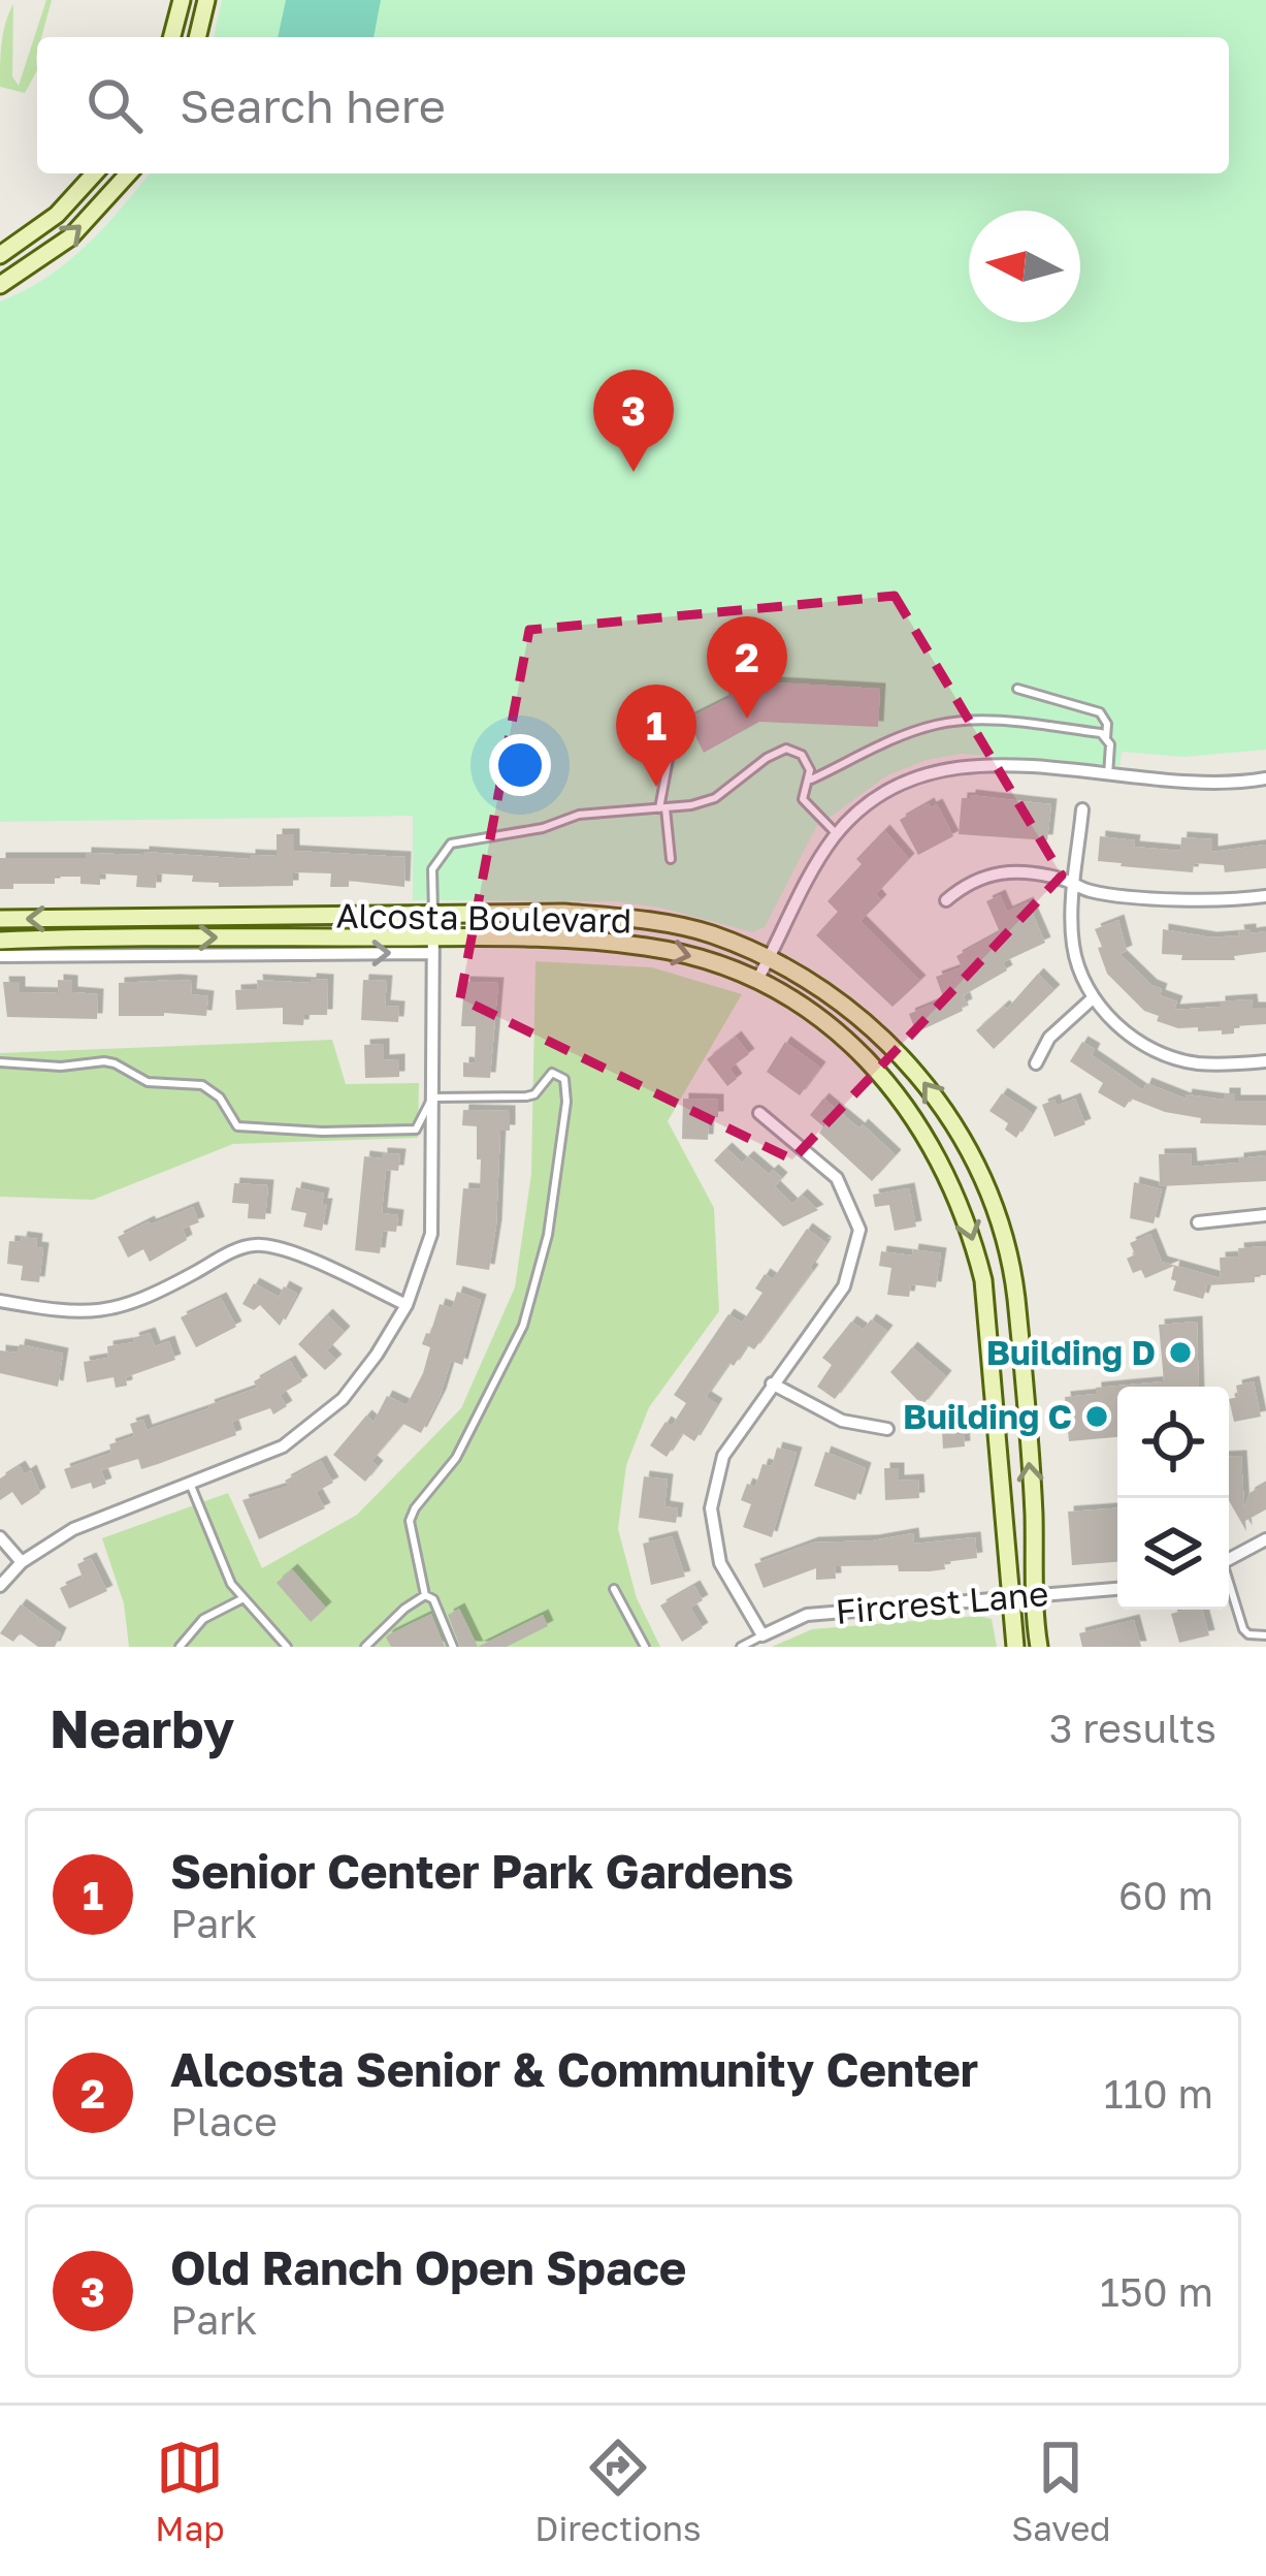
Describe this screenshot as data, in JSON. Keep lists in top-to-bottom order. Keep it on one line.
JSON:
{"streets":{"main road":["Alcosta Boulevard"],"street":["Fircrest Lane"]},"crossings":[["Alcosta Boulevard","Fircrest Lane"]],"places":["Building D","Building C"],"north":"left","page":{"search":"Search here","pins":["3","2","1"],"heading":["Nearby","3 results"],"list":[{"mark":"1","name":"Senior Center Park Gardens","note":"Park","value":"60 m"},{"mark":"2","name":"Alcosta Senior & Community Center","note":"Place","value":"110 m"},{"mark":"3","name":"Old Ranch Open Space","note":"Park","value":"150 m"}],"nav":["Map","Directions","Saved"]}}
